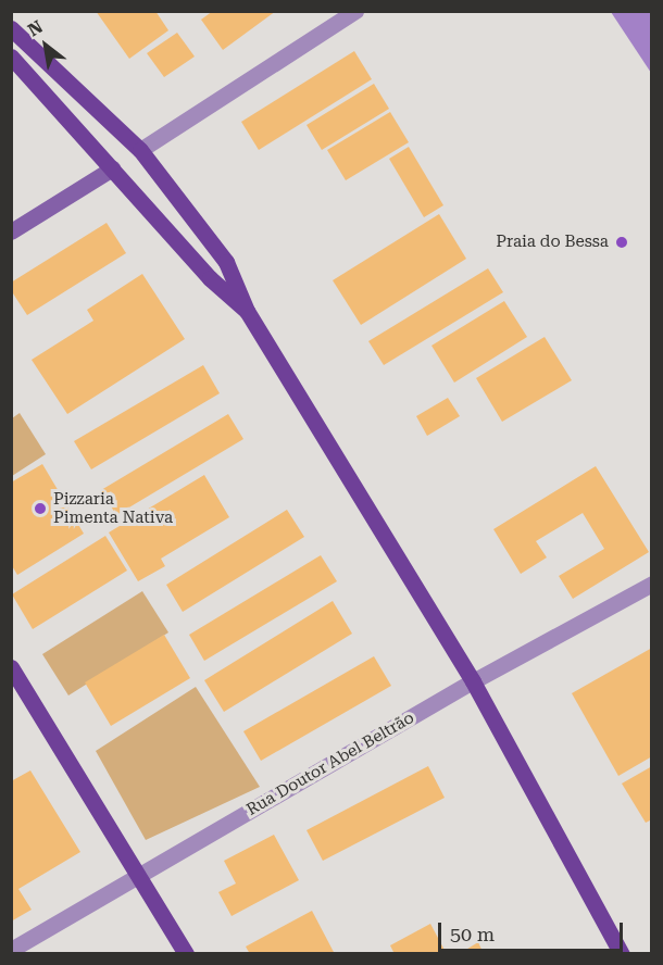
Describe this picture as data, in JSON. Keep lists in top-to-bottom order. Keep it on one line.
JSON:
{"streets":{"street":["Rua Doutor Abel Beltrão"]},"places":["Praia do Bessa","Pizzaria Pimenta Nativa"],"scale_bar":"50 m","north":"top left"}
